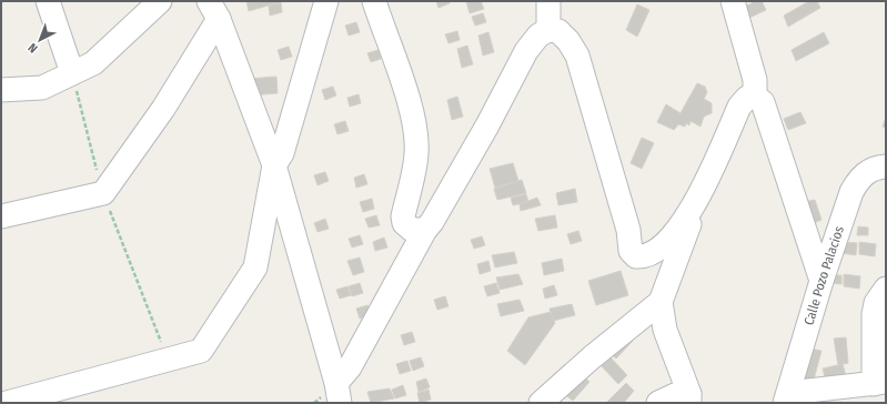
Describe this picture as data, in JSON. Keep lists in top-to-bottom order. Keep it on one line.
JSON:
{"streets":{"street":["Calle Pozo Palacios"]},"north":"bottom left"}
